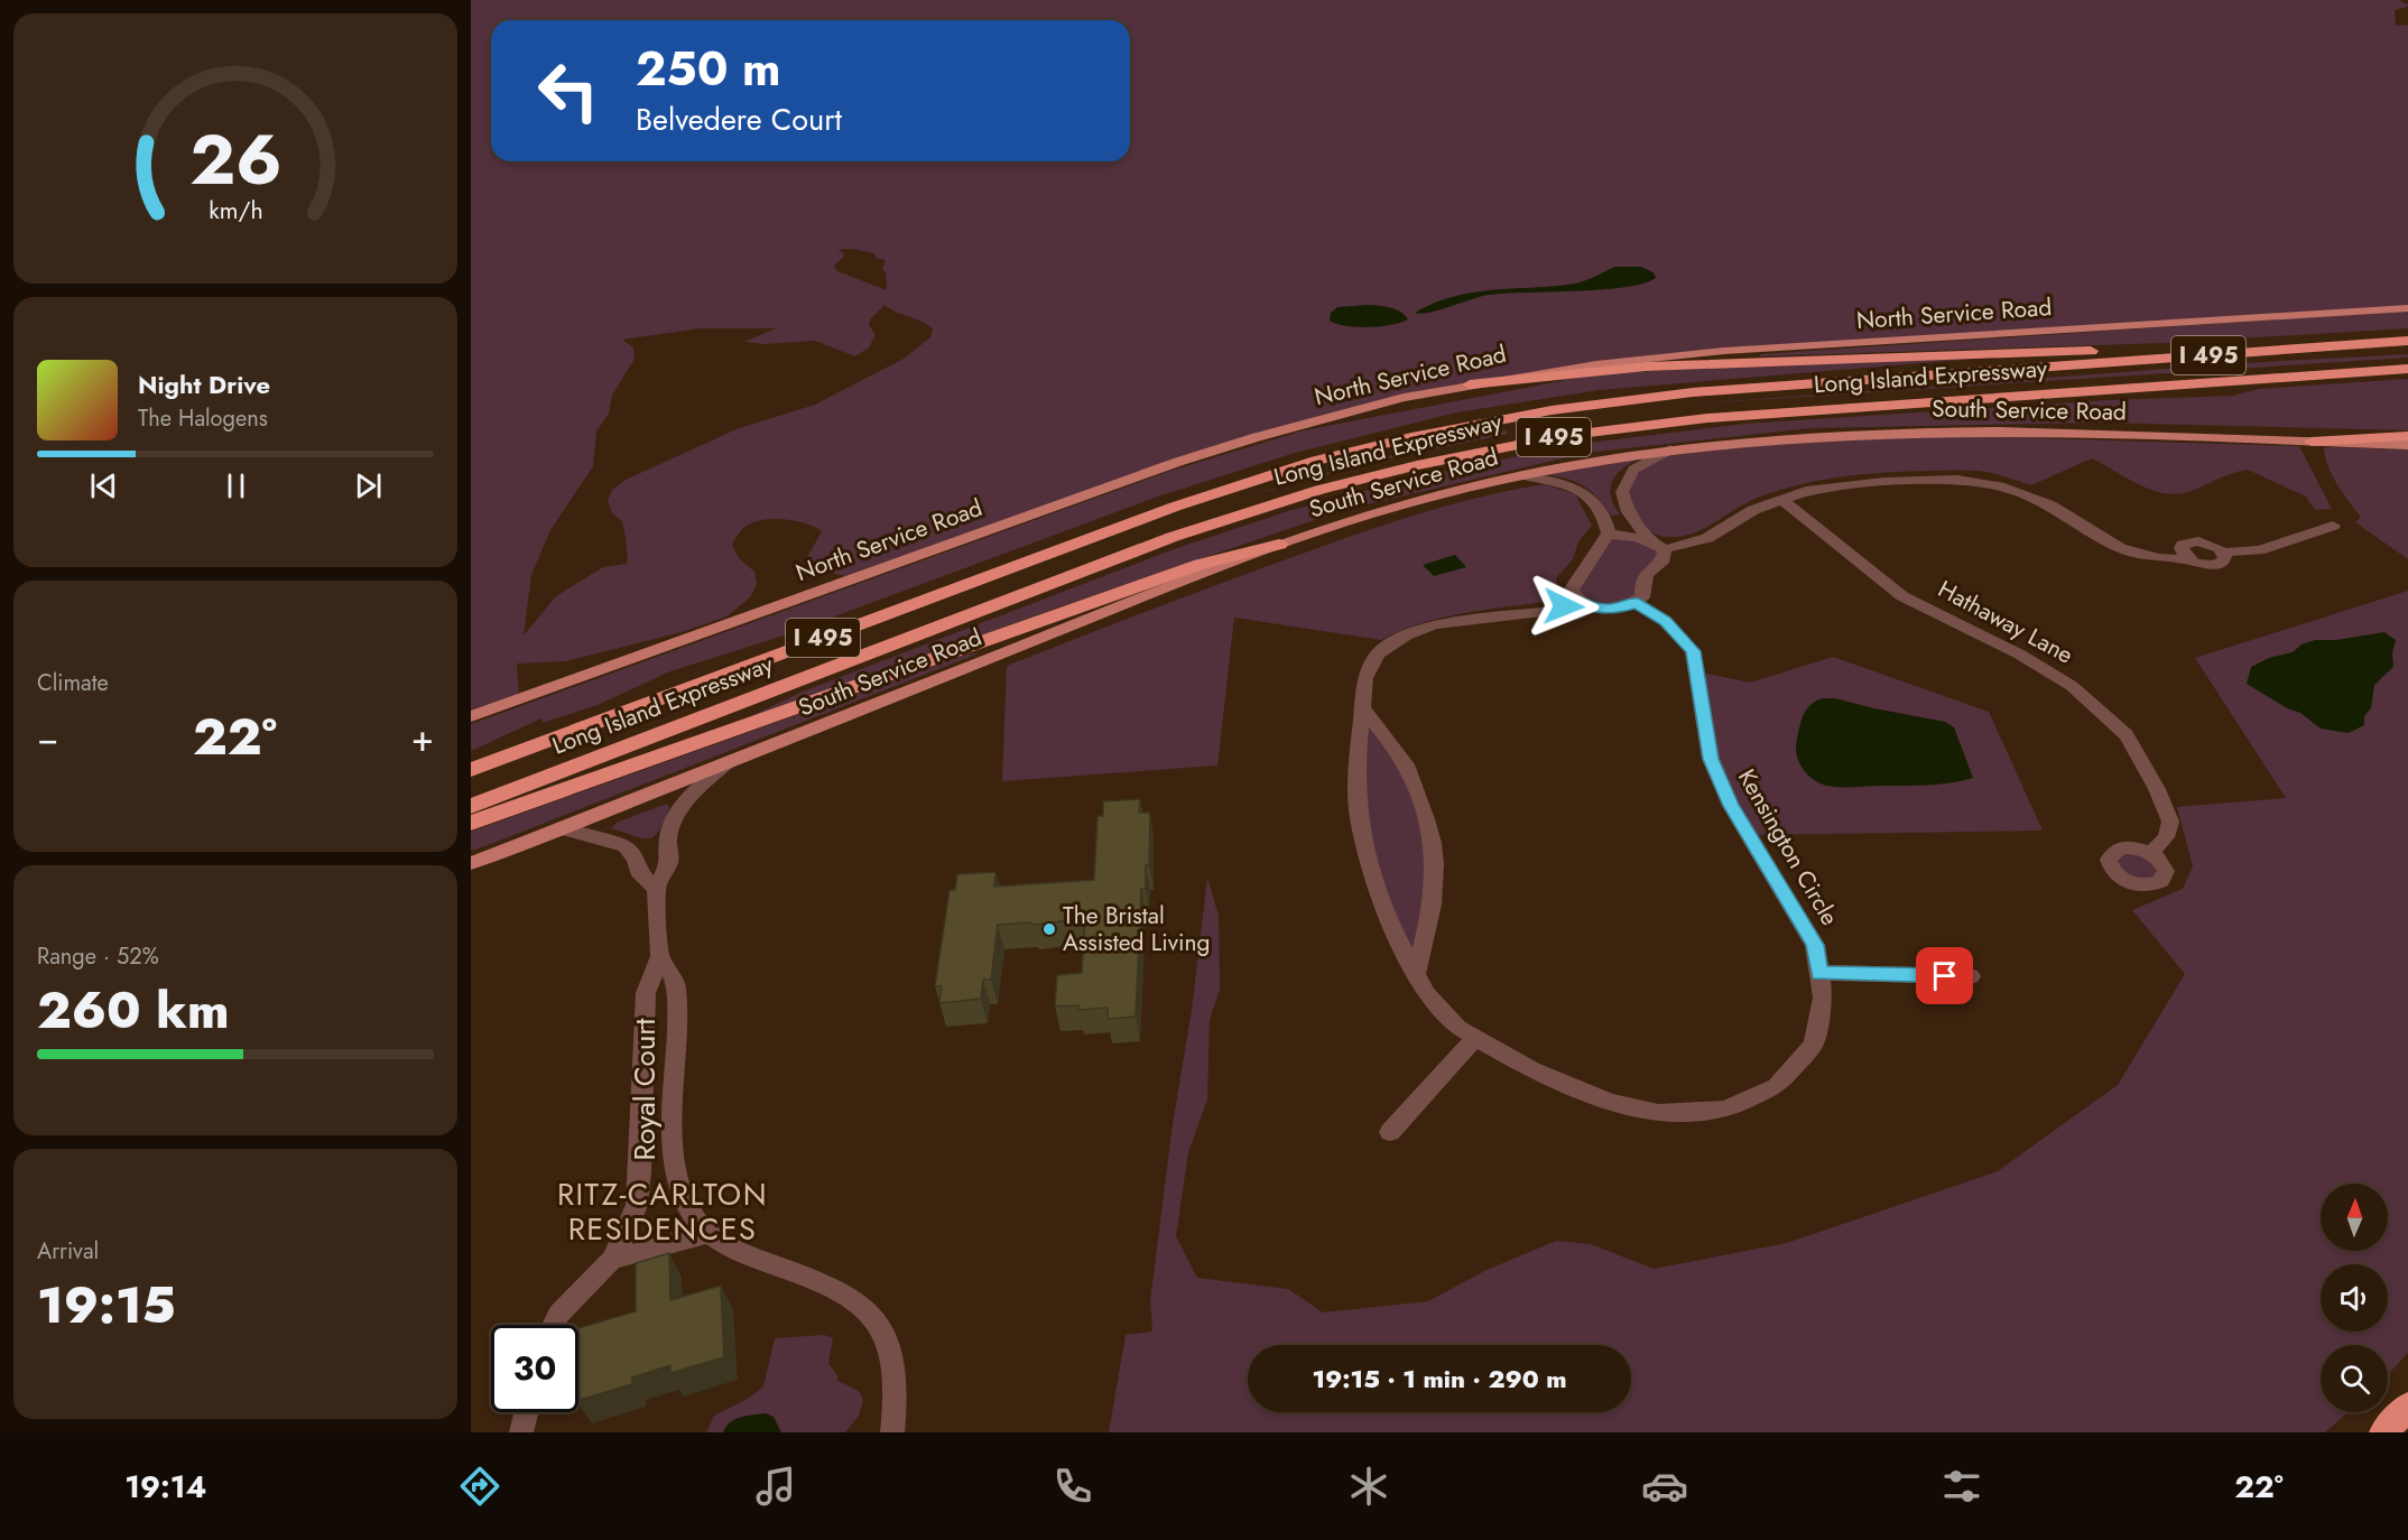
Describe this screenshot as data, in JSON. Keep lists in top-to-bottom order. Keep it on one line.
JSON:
{"streets":{"highway":["I 495","Long Island Expressway"],"main road":["North Service Road","South Service Road"],"street":["Hathaway Lane","Kensington Circle","Royal Court"]},"districts":["RITZ-CARLTON RESIDENCES"],"places":["The Bristal Assisted Living"],"north":"top","page":{"turn":["250 m","Belvedere Court"],"song":["Night Drive","The Halogens"],"tile":["Climate",["Range · 52%","260 km"],["Arrival","19:15"]],"heat":["−","22°","+"],"limit":"30","trip":"19:15 · 1 min · 290 m","tabs":["19:14","22°"],"gauge":["26","km/h"]}}
